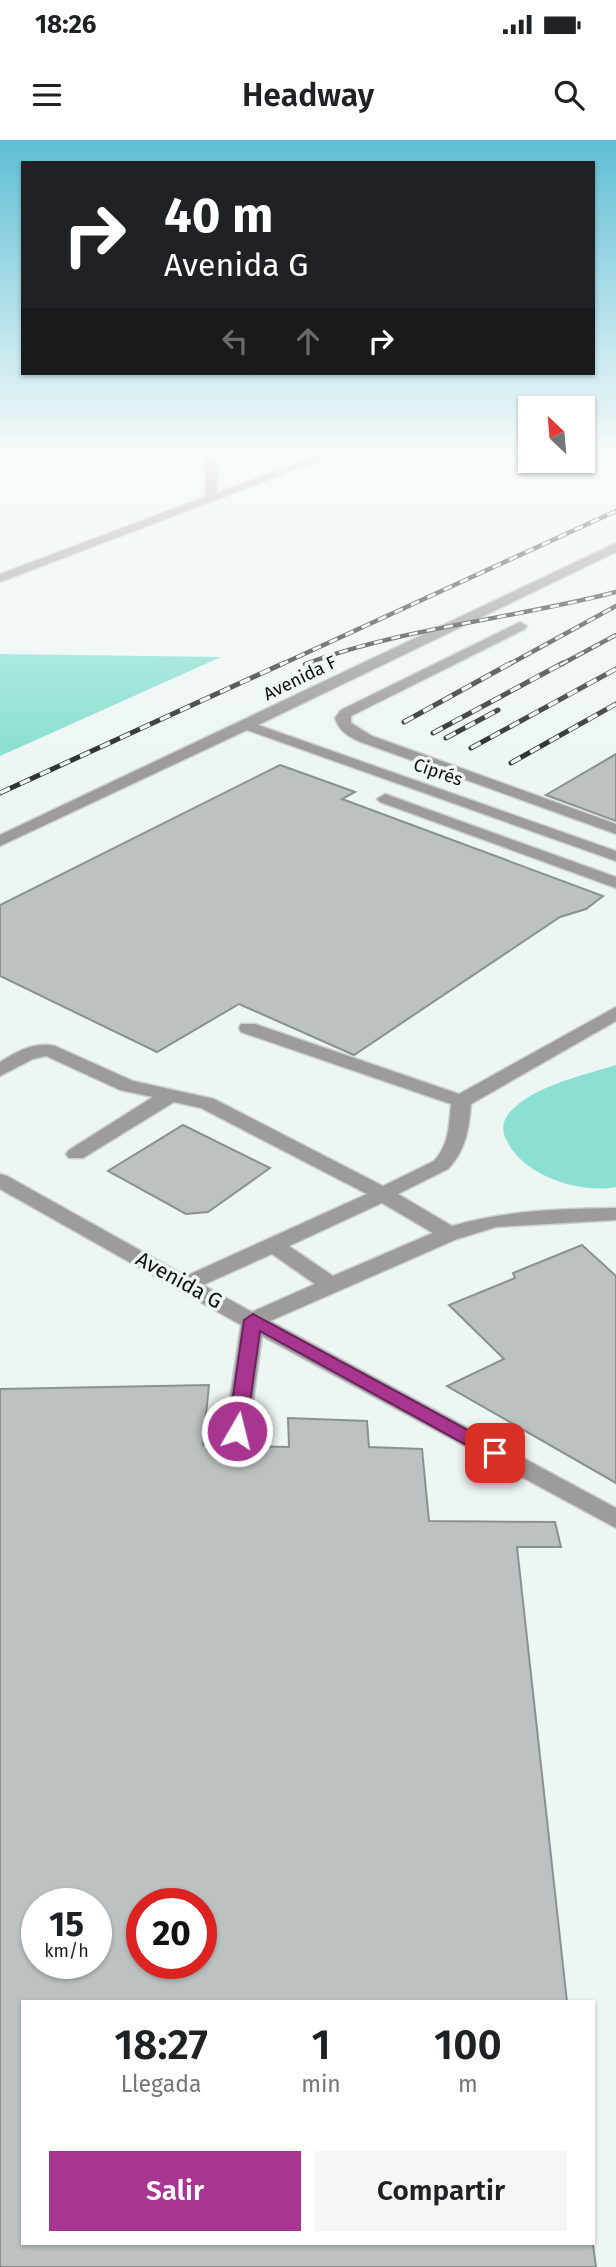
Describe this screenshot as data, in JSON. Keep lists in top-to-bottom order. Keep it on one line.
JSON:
{"streets":{"street":["Avenida F","Ciprés","Avenida G"]},"crossings":[["Avenida F","Ciprés"]],"north":"top left","page":{"status":"18:26","header":"Headway","turn":["40 m","Avenida G"],"speed":"15 km/h","limit":"20","eta":["18:27","Llegada","1","min","100","m"],"buttons":["Salir","Compartir"]}}
